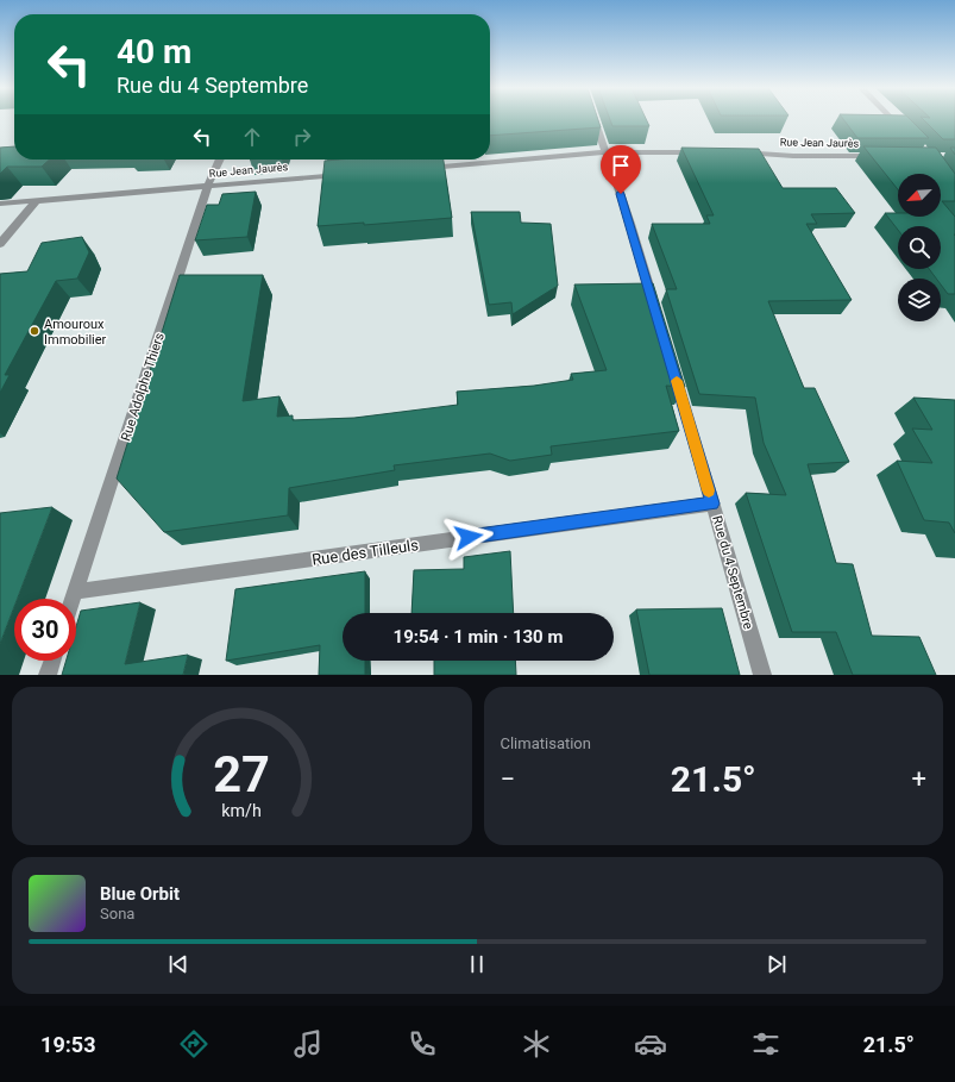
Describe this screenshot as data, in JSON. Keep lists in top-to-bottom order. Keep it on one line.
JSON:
{"streets":{"street":["Rue Jean Jaurès","Rue Adolphe Thiers","Rue des Tilleuls","Rue du 4 Septembre"]},"crossings":[["Rue Jean Jaurès","Rue Adolphe Thiers"],["Rue Adolphe Thiers","Rue des Tilleuls"],["Rue des Tilleuls","Rue du 4 Septembre"]],"places":["Amouroux Immobilier"],"north":"bottom left","page":{"turn":["40 m","Rue du 4 Septembre"],"limit":"30","trip":"19:54 · 1 min · 130 m","tile":"Climatisation","heat":["−","21.5°","+"],"song":["Blue Orbit","Sona"],"tabs":["19:53","21.5°"],"gauge":["27","km/h"]}}
